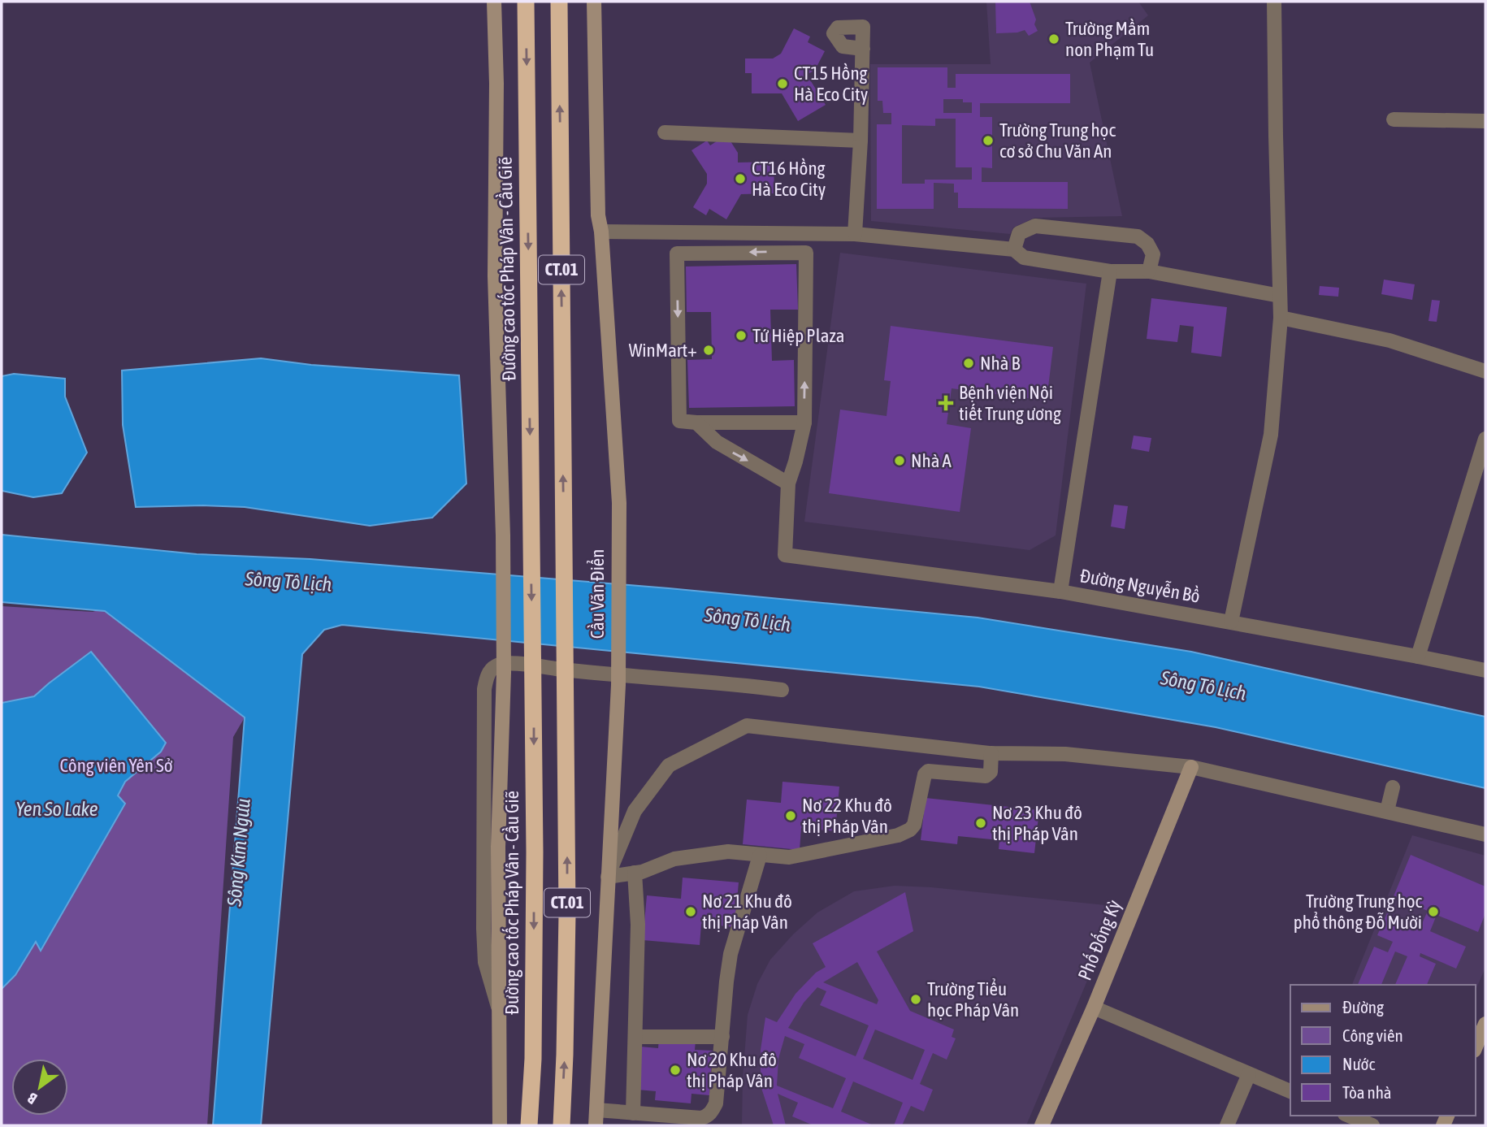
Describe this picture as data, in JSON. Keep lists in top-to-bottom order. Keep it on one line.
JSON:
{"streets":{"highway":["Đường cao tốc Pháp Vân - Cầu Giẽ","CT.01","Cầu Văn Điển"],"street":["Đường Nguyễn Bồ","Phố Đống Kỳ"]},"one_way":["Đường cao tốc Pháp Vân - Cầu Giẽ","Cầu Văn Điển"],"water":["Sông Tô Lịch","Yen So Lake","Sông Kim Ngưu"],"parks":["Công viên Yên Sở"],"places":{"other":["Trường Mầm non Phạm Tu","CT15 Hồng Hà Eco City","Trường Trung học cơ sở Chu Văn An","CT16 Hồng Hà Eco City","Tứ Hiệp Plaza","WinMart+","Nhà B","Nhà A","Nơ 22 Khu đô thị Pháp Vân","Nơ 23 Khu đô thị Pháp Vân","Nơ 21 Khu đô thị Pháp Vân","Trường Trung học phổ thông Đỗ Mười","Trường Tiểu học Pháp Vân","Nơ 20 Khu đô thị Pháp Vân"],"health":["Bệnh viện Nội tiết Trung ương"]},"legend":["Đường","Công viên","Nước","Tòa nhà"],"north":"bottom left"}
